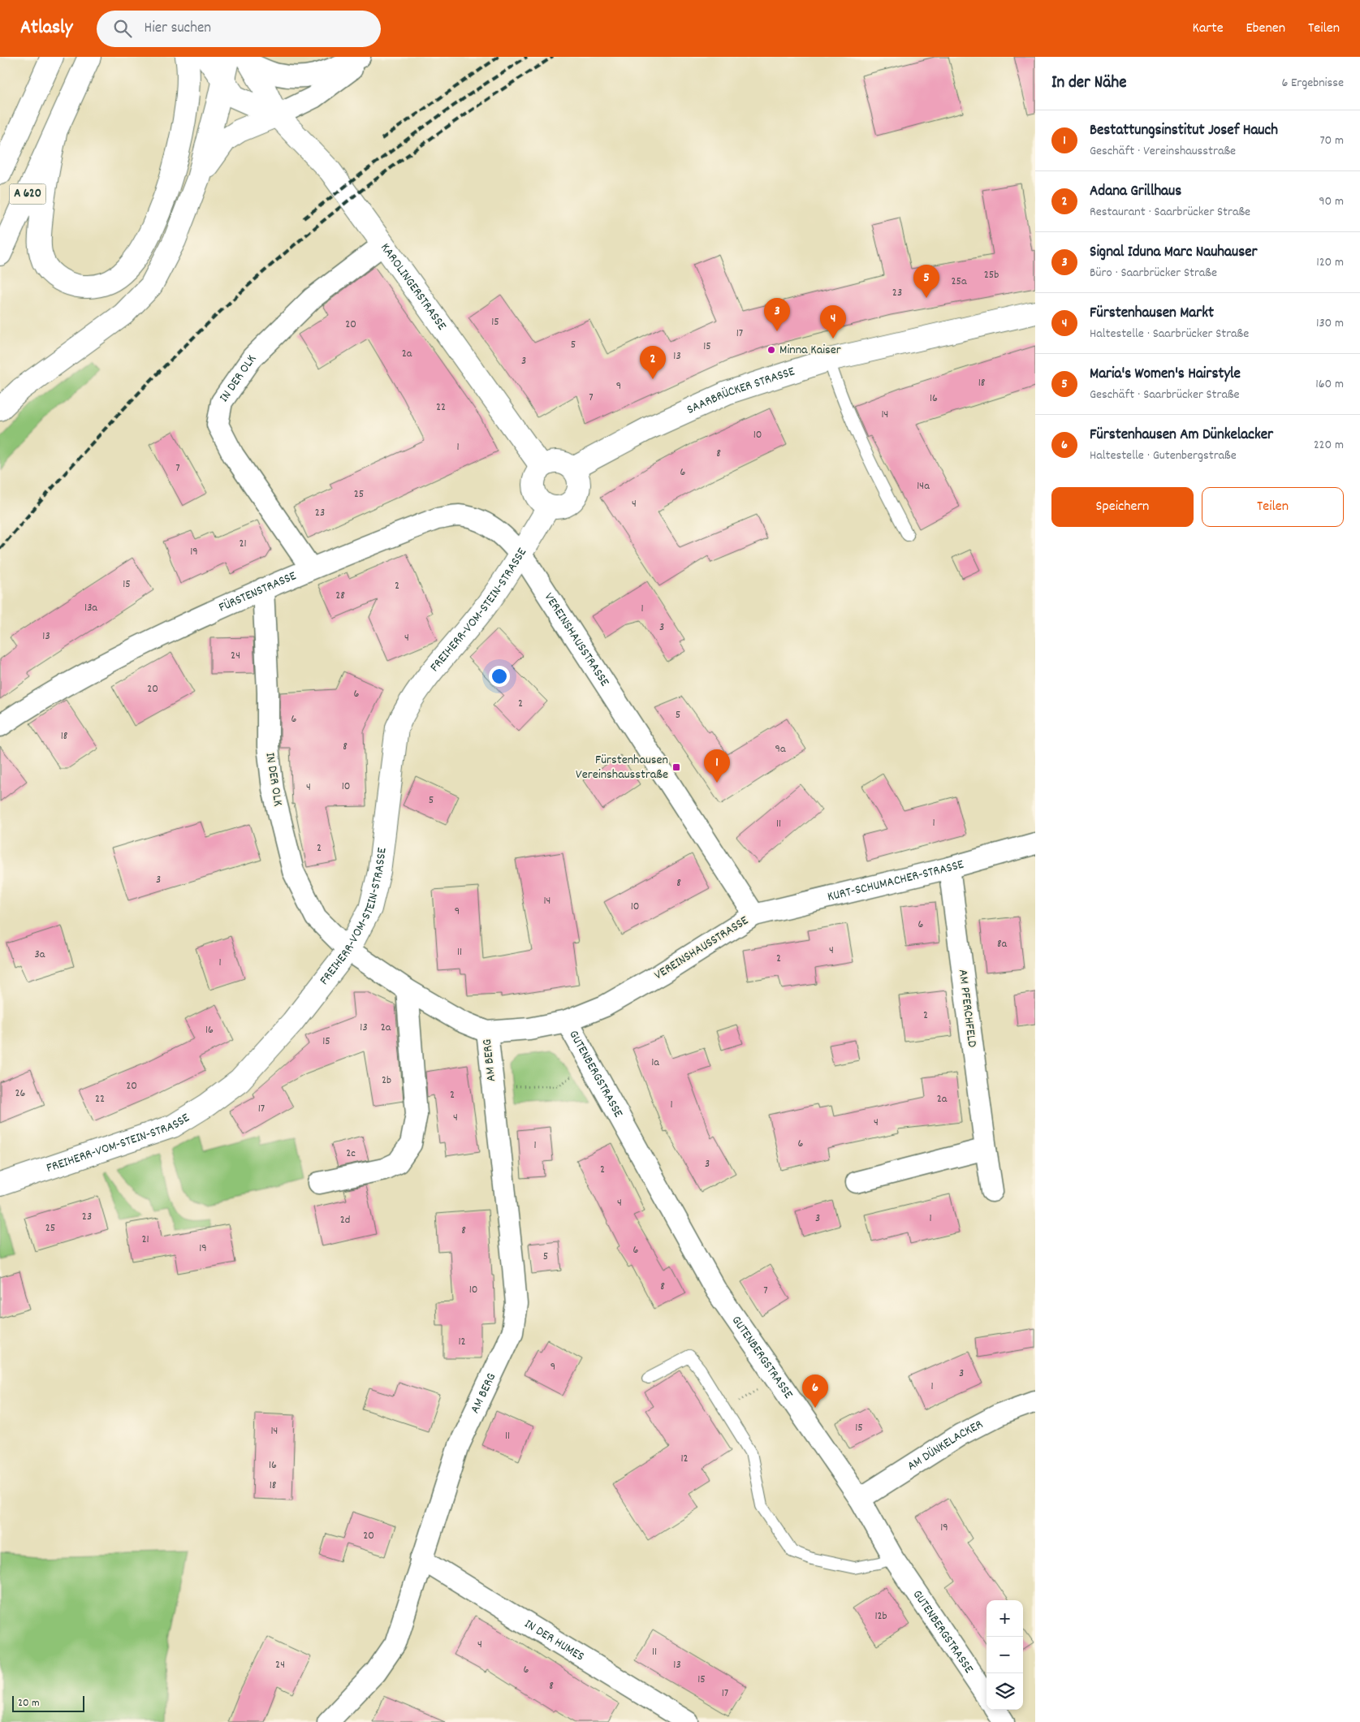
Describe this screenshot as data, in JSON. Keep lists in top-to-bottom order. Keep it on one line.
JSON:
{"streets":{"main road":["A 620","KAROLINGERSTRASSE","SAARBRÜCKER STRASSE","FREIHERR-VOM-STEIN-STRASSE"],"street":["IN DER OLK","FÜRSTENSTRASSE","VEREINSHAUSSTRASSE","KURT-SCHUMACHER-STRASSE","AM PFERCHFELD","AM BERG","GUTENBERGSTRASSE","AM DÜNKELACKER","IN DER HUMES"]},"crossings":[["KAROLINGERSTRASSE","IN DER OLK"],["KAROLINGERSTRASSE","SAARBRÜCKER STRASSE"],["KAROLINGERSTRASSE","FREIHERR-VOM-STEIN-STRASSE"],["IN DER OLK","FÜRSTENSTRASSE"],["IN DER OLK","FREIHERR-VOM-STEIN-STRASSE"],["IN DER OLK","VEREINSHAUSSTRASSE"],["SAARBRÜCKER STRASSE","FREIHERR-VOM-STEIN-STRASSE"],["FÜRSTENSTRASSE","FREIHERR-VOM-STEIN-STRASSE"],["FÜRSTENSTRASSE","VEREINSHAUSSTRASSE"],["FREIHERR-VOM-STEIN-STRASSE","VEREINSHAUSSTRASSE"],["VEREINSHAUSSTRASSE","KURT-SCHUMACHER-STRASSE"],["VEREINSHAUSSTRASSE","AM BERG"],["VEREINSHAUSSTRASSE","GUTENBERGSTRASSE"],["KURT-SCHUMACHER-STRASSE","AM PFERCHFELD"],["AM BERG","IN DER HUMES"],["GUTENBERGSTRASSE","AM DÜNKELACKER"]],"places":{"other":["Minna Kaiser"],"transit":["Fürstenhausen Vereinshausstraße"]},"house_numbers":["25b","25a","23","15","20","17","5","15","2a","13","3","18","9","7","16","22","14","10","1","8","7","6","14a","25","4","23","21","19","15","2","28","13a","1","3","13","4","24","20","6","2","5","6","18","8","9a","10","4","5","1","11","2","3","8","14","10","9","6","8a","4","11","3a","2","1","2","13","2a","16","15","1a","2b","20","26","2","22","2a","1","17","4","4","6","1","2c","3","2","4","23","3","1","2d","25","8","21","19","6","5","8","10","7","12","9","3","1","15","14","11","12","16","18","19","20","12b","4","11","24","13","6","15","8","17"],"scale_bar":"20 m","page":{"header":"Atlasly","search":"Hier suchen","nav":["Karte","Ebenen","Teilen"],"heading":["In der Nähe","6 Ergebnisse"],"list":[{"mark":"1","name":"Bestattungsinstitut Josef Hauch","note":"Geschäft · Vereinshausstraße","value":"70 m"},{"mark":"2","name":"Adana Grillhaus","note":"Restaurant · Saarbrücker Straße","value":"90 m"},{"mark":"3","name":"Signal Iduna Marc Nauhauser","note":"Büro · Saarbrücker Straße","value":"120 m"},{"mark":"4","name":"Fürstenhausen Markt","note":"Haltestelle · Saarbrücker Straße","value":"130 m"},{"mark":"5","name":"Maria's Women's Hairstyle","note":"Geschäft · Saarbrücker Straße","value":"160 m"},{"mark":"6","name":"Fürstenhausen Am Dünkelacker","note":"Haltestelle · Gutenbergstraße","value":"220 m"}],"pins":["5","3","4","2","1","6"],"buttons":["Speichern","Teilen"],"map_buttons":["+","−"],"scale":"20 m"}}
